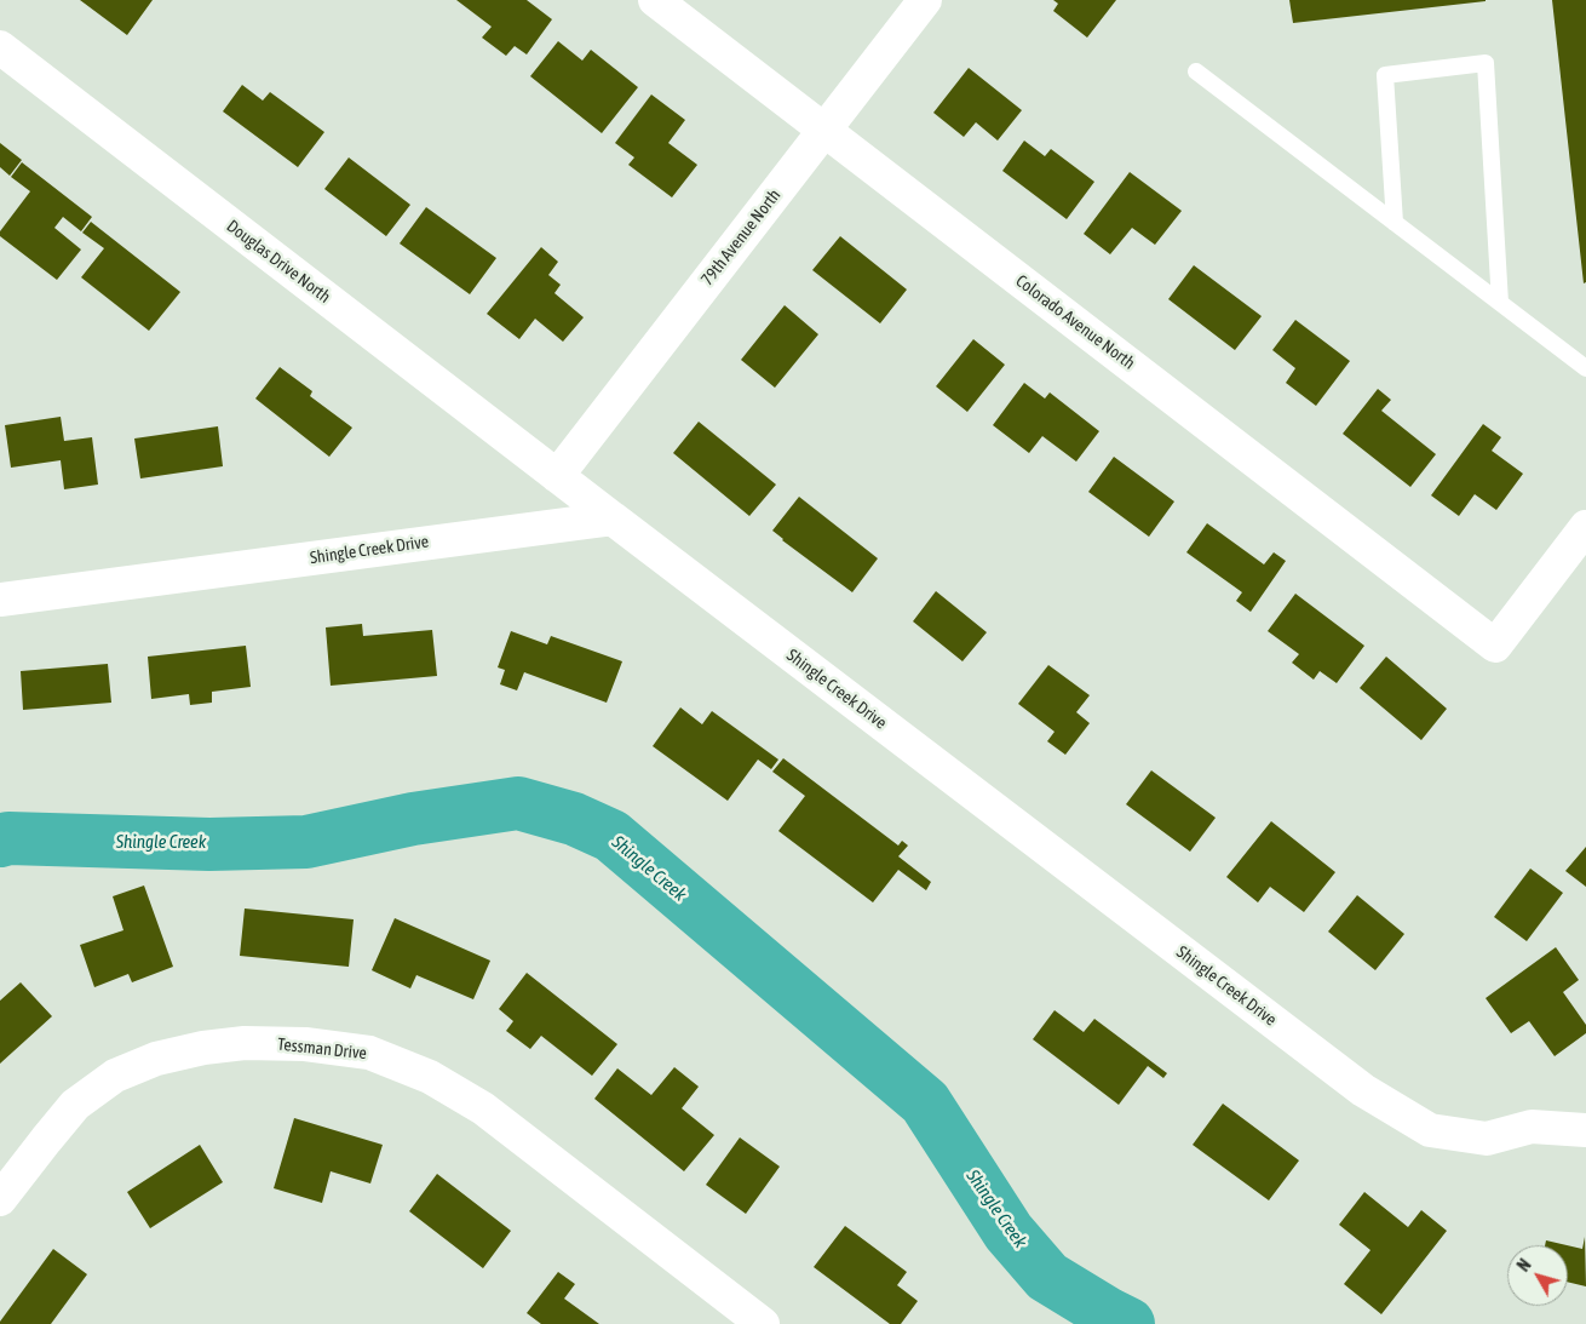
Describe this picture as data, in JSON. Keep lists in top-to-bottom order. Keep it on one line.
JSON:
{"streets":{"street":["79th Avenue North","Douglas Drive North","Colorado Avenue North","Shingle Creek Drive","Tessman Drive"]},"crossings":[["79th Avenue North","Douglas Drive North"],["79th Avenue North","Colorado Avenue North"],["Douglas Drive North","Shingle Creek Drive"]],"water":["Shingle Creek"],"north":"top left"}
